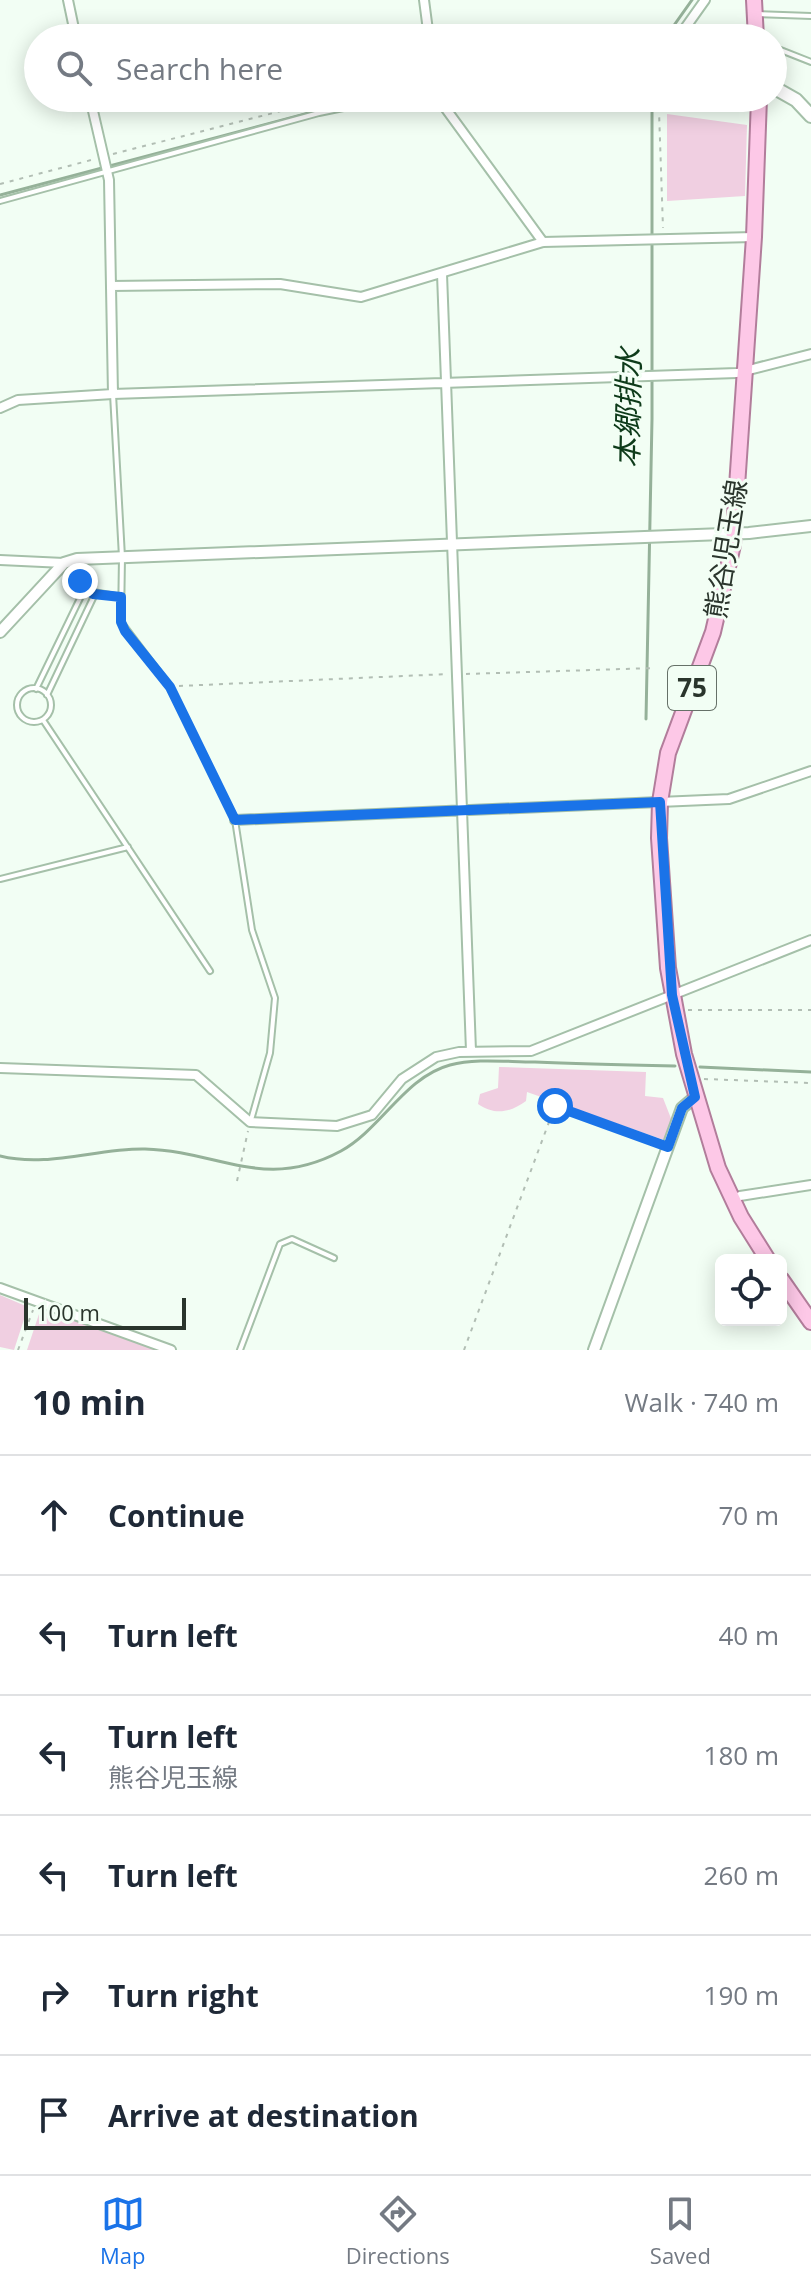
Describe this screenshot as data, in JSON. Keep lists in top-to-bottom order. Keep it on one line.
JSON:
{"streets":{"main road":["熊谷児玉線","75"]},"water":["本郷排水"],"scale_bar":"100 m","page":{"search":"Search here","scale":"100 m","heading":["10 min","Walk · 740 m"],"list":[["Continue","70 m"],["Turn left","40 m"],["Turn left","熊谷児玉線","180 m"],["Turn left","260 m"],["Turn right","190 m"],"Arrive at destination"],"nav":["Map","Directions","Saved"]}}
